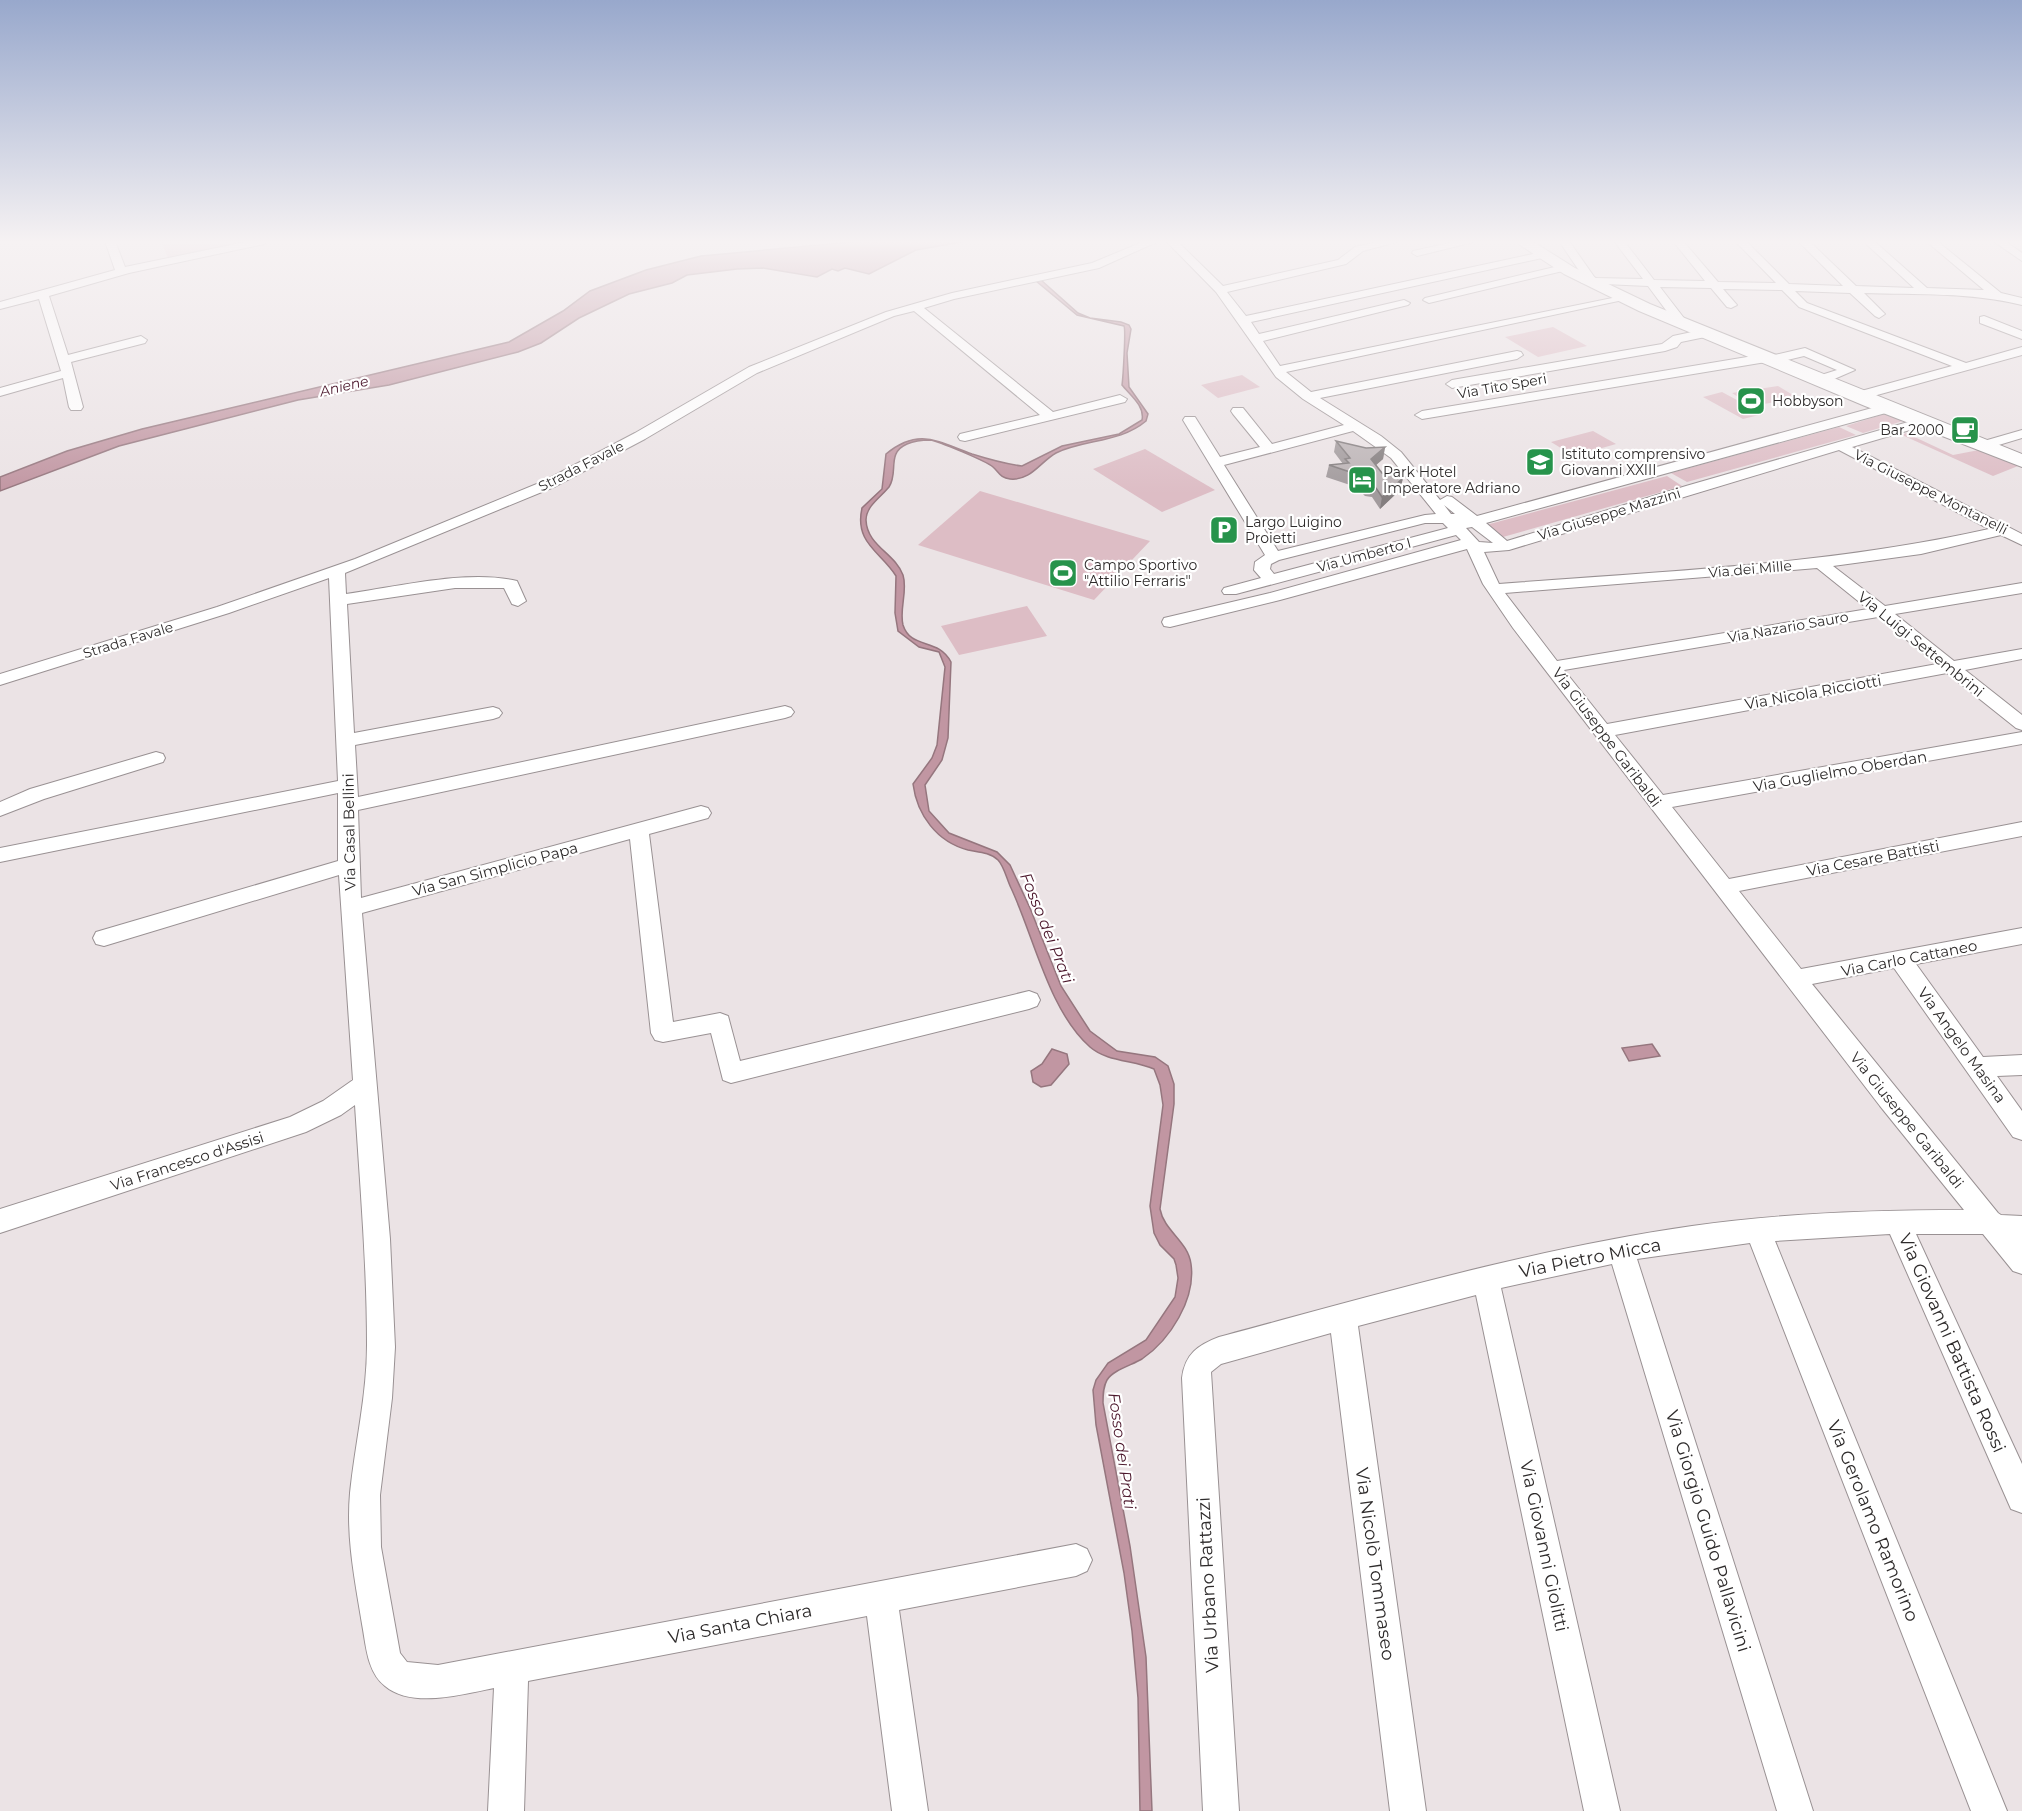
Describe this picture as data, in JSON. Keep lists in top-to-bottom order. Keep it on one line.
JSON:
{"streets":{"street":["Via Tito Speri","Strada Favale","Via Giuseppe Montanelli","Via Giuseppe Mazzini","Via Umberto I","Via dei Mille","Via Nazario Sauro","Via Luigi Settembrini","Via Nicola Ricciotti","Via Giuseppe Garibaldi","Via Guglielmo Oberdan","Via Casal Bellini","Via Cesare Battisti","Via San Simplicio Papa","Via Carlo Cattaneo","Via Angelo Masina","Via Francesco d'Assisi","Via Pietro Micca","Via Giovanni Battista Rossi","Via Gerolamo Ramorino","Via Giorgio Guido Pallavicini","Via Giovanni Giolitti","Via Nicolò Tommaseo","Via Urbano Rattazzi","Via Santa Chiara"]},"crossings":[["Strada Favale","Via Casal Bellini"],["Via Giuseppe Montanelli","Via Giuseppe Mazzini"],["Via Giuseppe Montanelli","Via dei Mille"],["Via Giuseppe Mazzini","Via Umberto I"],["Via Giuseppe Mazzini","Via Giuseppe Garibaldi"],["Via Umberto I","Via Giuseppe Garibaldi"],["Via dei Mille","Via Luigi Settembrini"],["Via dei Mille","Via Giuseppe Garibaldi"],["Via Nazario Sauro","Via Luigi Settembrini"],["Via Nazario Sauro","Via Giuseppe Garibaldi"],["Via Luigi Settembrini","Via Nicola Ricciotti"],["Via Nicola Ricciotti","Via Giuseppe Garibaldi"],["Via Giuseppe Garibaldi","Via Guglielmo Oberdan"],["Via Giuseppe Garibaldi","Via Cesare Battisti"],["Via Giuseppe Garibaldi","Via Carlo Cattaneo"],["Via Giuseppe Garibaldi","Via Pietro Micca"],["Via Casal Bellini","Via San Simplicio Papa"],["Via Casal Bellini","Via Francesco d'Assisi"],["Via Casal Bellini","Via Santa Chiara"],["Via Carlo Cattaneo","Via Angelo Masina"],["Via Pietro Micca","Via Giovanni Battista Rossi"],["Via Pietro Micca","Via Gerolamo Ramorino"],["Via Pietro Micca","Via Giorgio Guido Pallavicini"],["Via Pietro Micca","Via Giovanni Giolitti"],["Via Pietro Micca","Via Nicolò Tommaseo"],["Via Pietro Micca","Via Urbano Rattazzi"]],"water":["Aniene","Fosso dei Prati"],"places":{"sports":["Hobbyson","Campo Sportivo \"Attilio Ferraris\""],"cafe":["Bar 2000"],"school or university":["Istituto comprensivo Giovanni XXIII"],"hotel":["Park Hotel Imperatore Adriano"],"parking":["Largo Luigino Proietti"]}}
